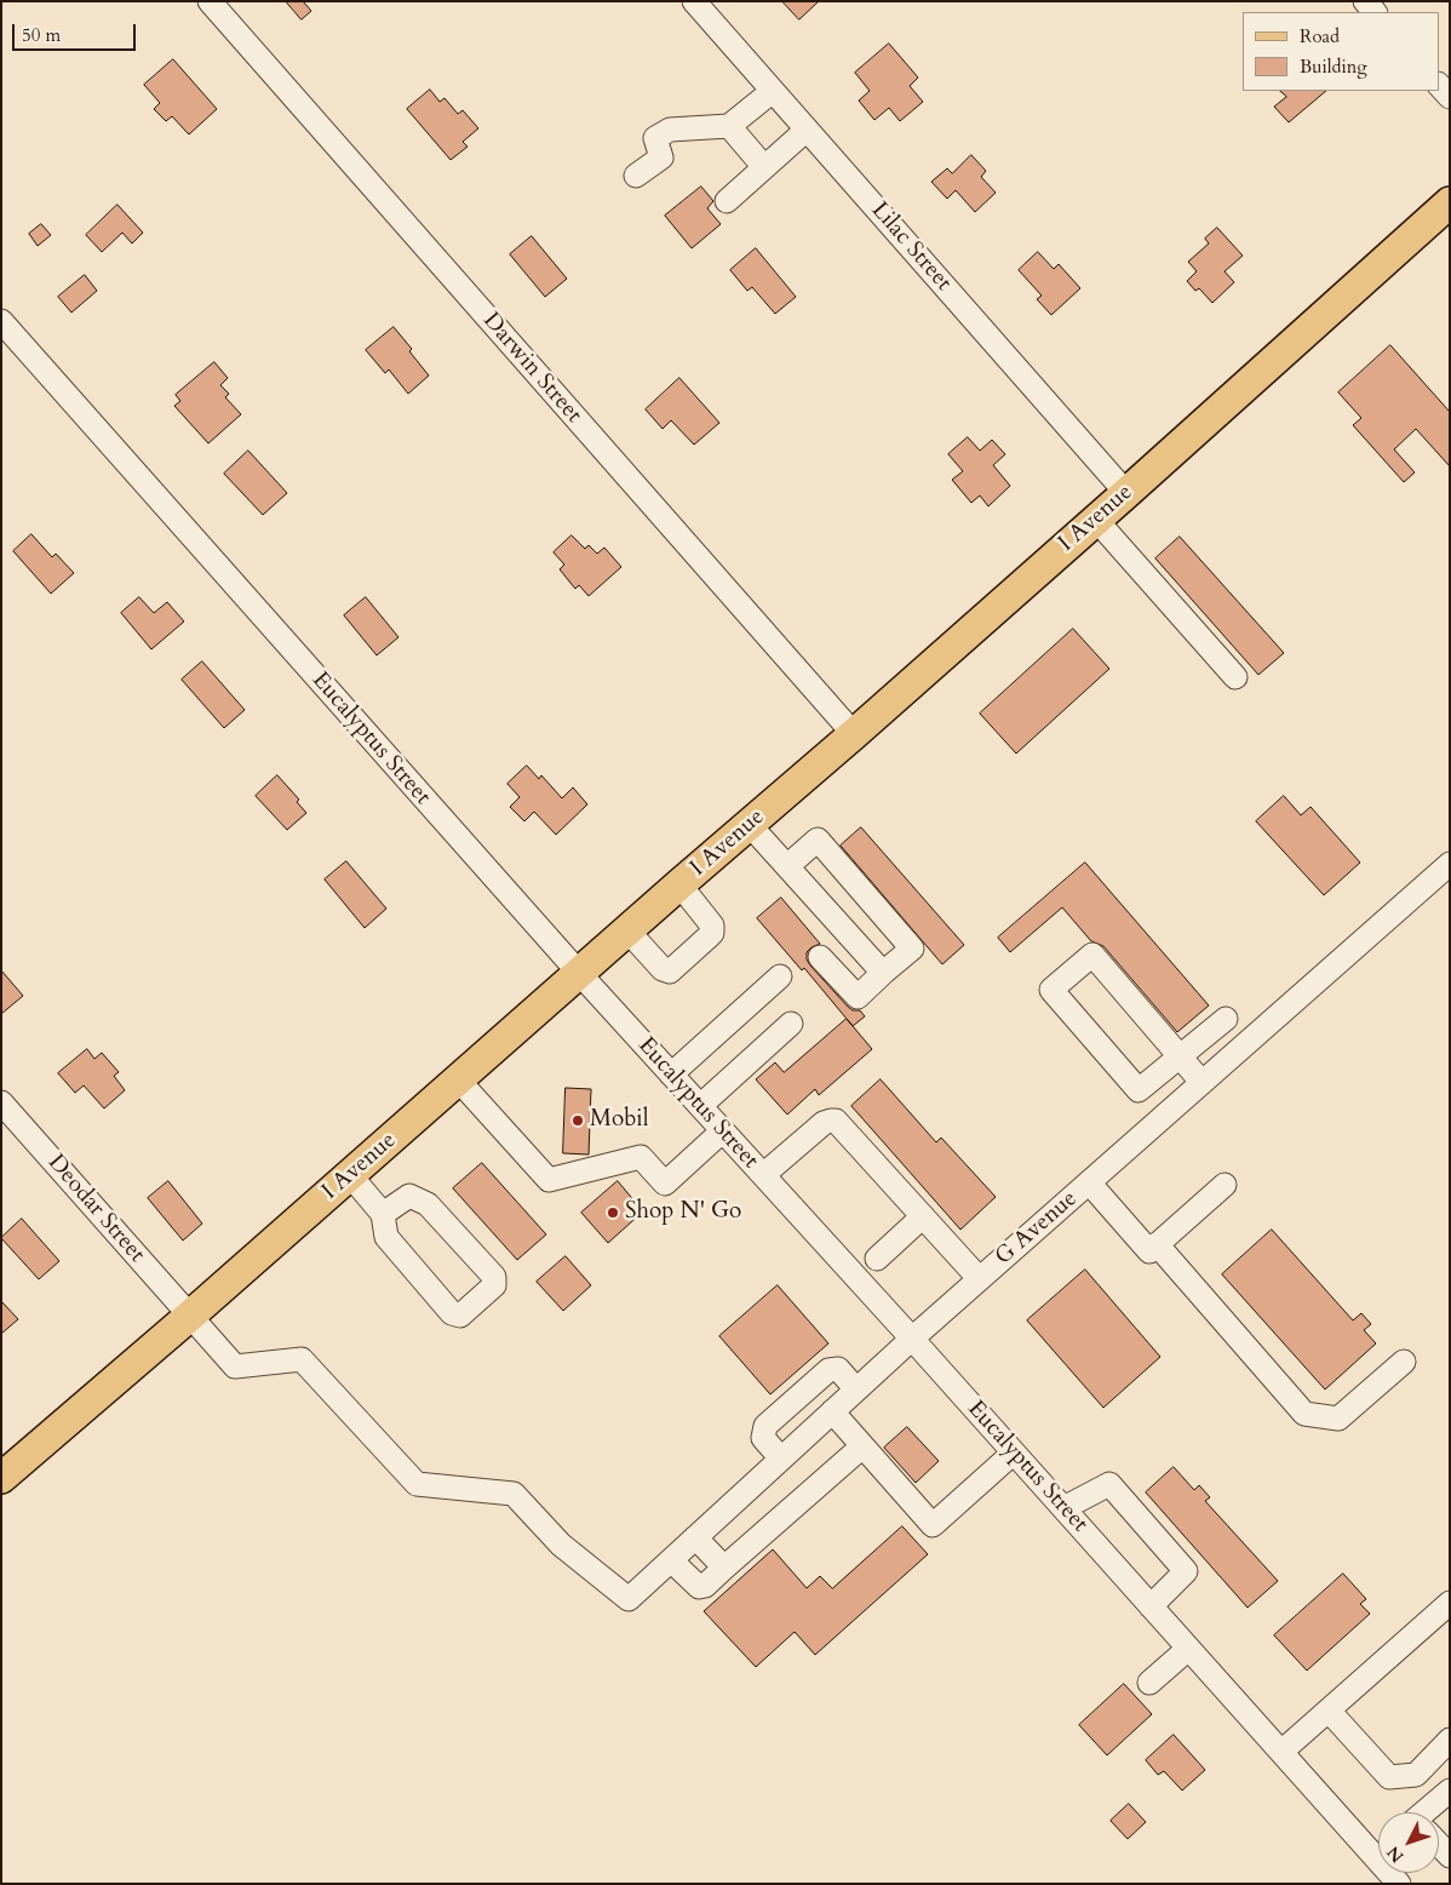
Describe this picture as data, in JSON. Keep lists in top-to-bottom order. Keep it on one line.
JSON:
{"streets":{"main road":["I Avenue"],"street":["Lilac Street","Darwin Street","Eucalyptus Street","Deodar Street","G Avenue"]},"crossings":[["Lilac Street","I Avenue"],["Darwin Street","I Avenue"],["I Avenue","Eucalyptus Street"],["I Avenue","Deodar Street"],["Eucalyptus Street","G Avenue"],["Deodar Street","G Avenue"]],"places":["Mobil","Shop N' Go"],"legend":["Road","Building"],"scale_bar":"50 m","north":"bottom left"}
